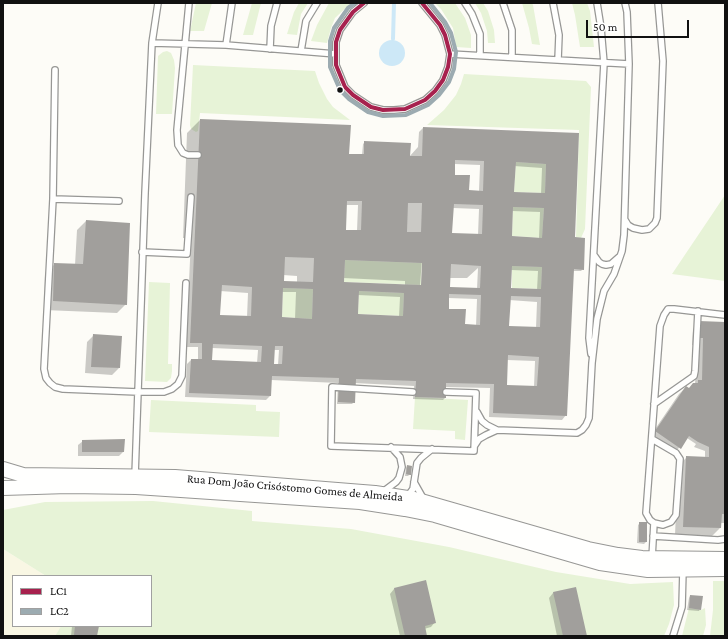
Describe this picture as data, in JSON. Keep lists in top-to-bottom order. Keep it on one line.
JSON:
{"streets":{"street":["Rua Dom João Crisóstomo Gomes de Almeida"]},"lines":["transit line LC1","transit line LC2"],"legend":["LC1","LC2"],"scale_bar":"50 m"}
